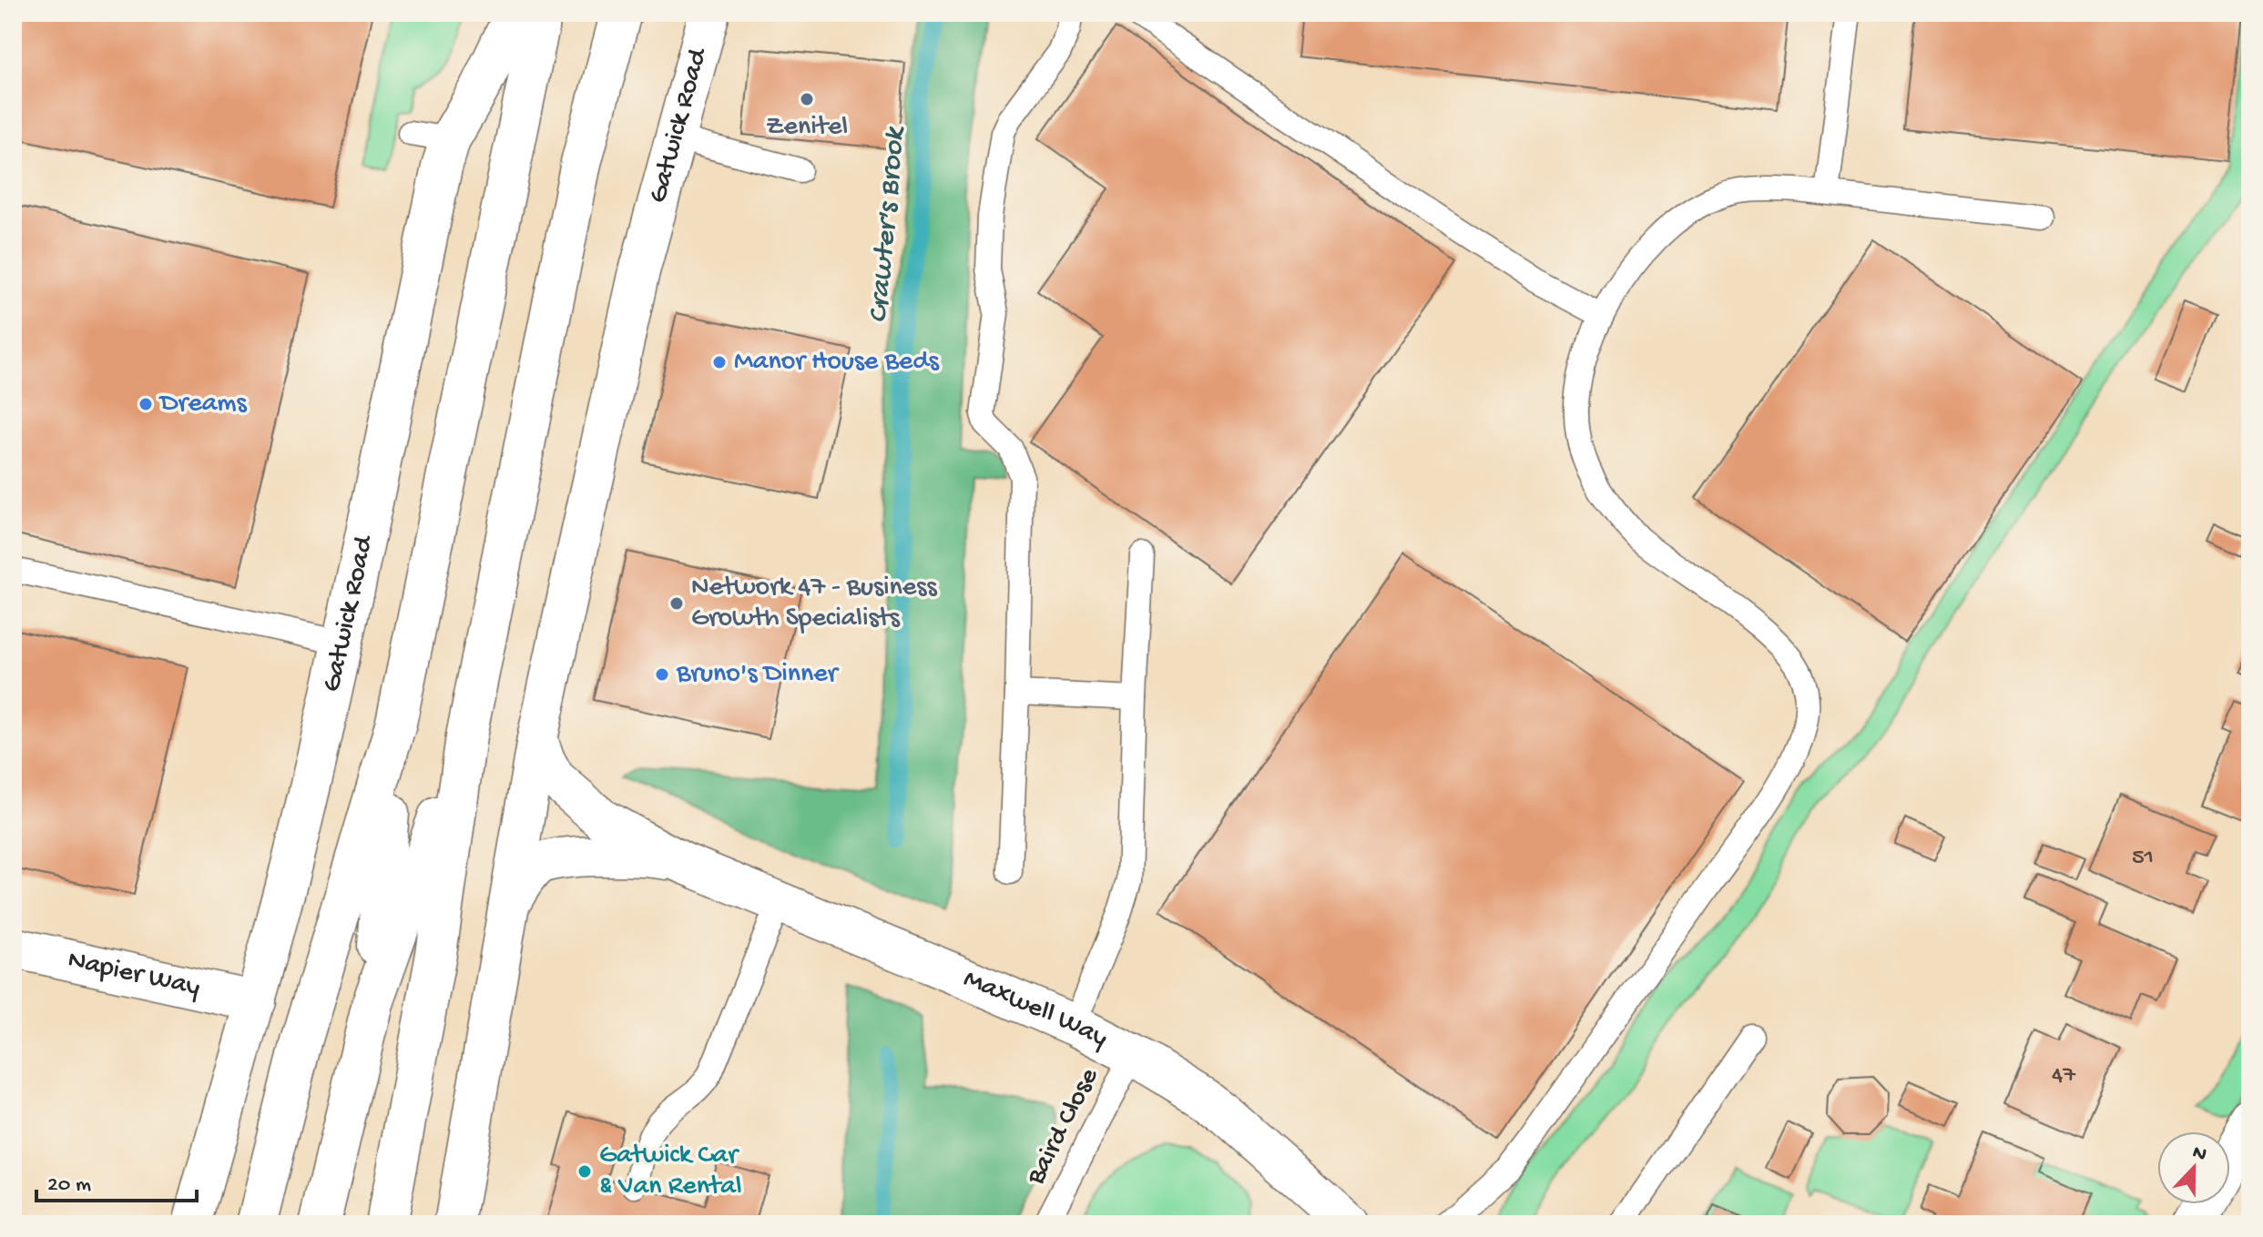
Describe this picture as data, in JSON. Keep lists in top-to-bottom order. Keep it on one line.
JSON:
{"streets":{"street":["Gatwick Road","Napier Way","Maxwell Way"],"lane":["Baird Close"]},"crossings":[["Gatwick Road","Napier Way"],["Gatwick Road","Maxwell Way"],["Maxwell Way","Baird Close"]],"water":["Crawter's Brook"],"places":["Zenitel","Manor House Beds","Dreams","Network 47 - Business Growth Specialists","Bruno's Dinner","Gatwick Car & Van Rental"],"house_numbers":["51","47"],"scale_bar":"20 m","north":"top"}
